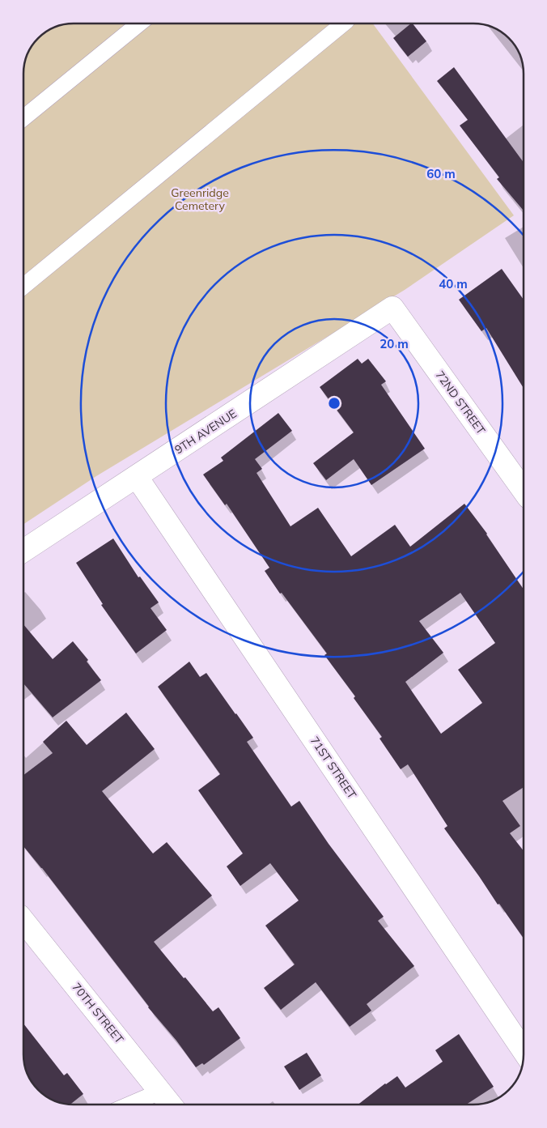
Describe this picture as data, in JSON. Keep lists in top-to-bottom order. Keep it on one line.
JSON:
{"streets":{"street":["72ND STREET","9TH AVENUE","71ST STREET","70TH STREET"]},"crossings":[["72ND STREET","9TH AVENUE"],["9TH AVENUE","71ST STREET"]],"parks":["Greenridge Cemetery"],"rings":["60 m","40 m","20 m"]}
